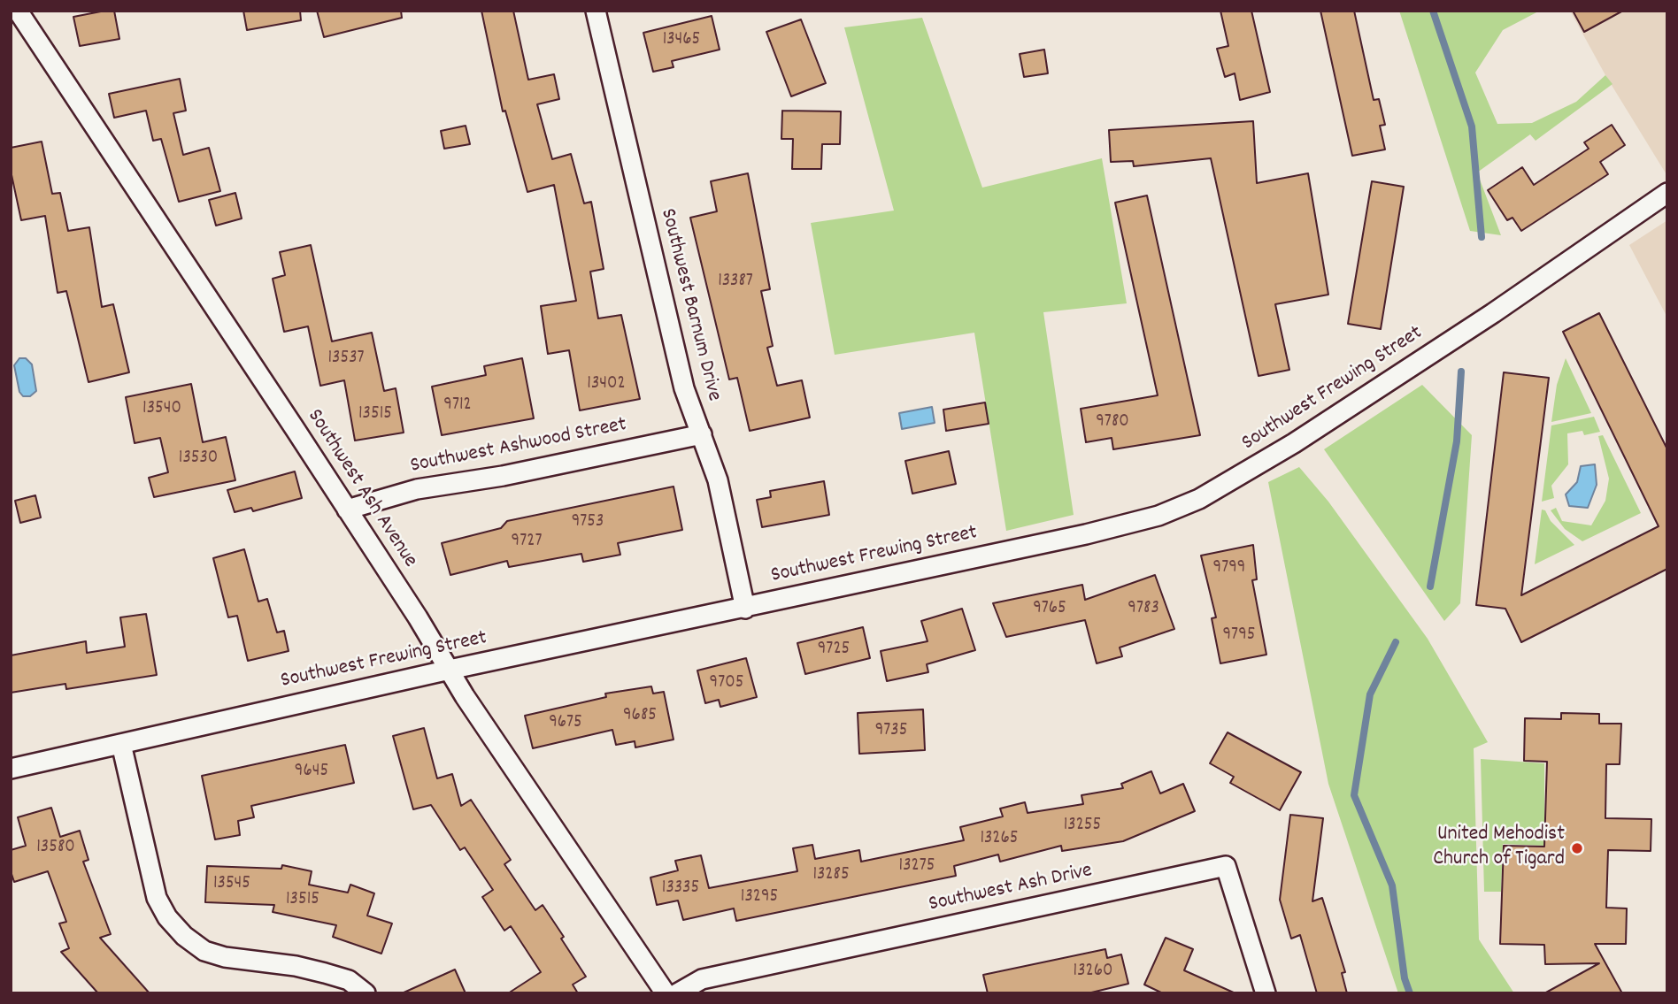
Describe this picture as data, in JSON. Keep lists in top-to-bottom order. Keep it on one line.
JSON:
{"streets":{"street":["Southwest Barnum Drive","Southwest Frewing Street","Southwest Ashwood Street","Southwest Ash Avenue","Southwest Ash Drive"]},"crossings":[["Southwest Barnum Drive","Southwest Frewing Street"],["Southwest Barnum Drive","Southwest Ashwood Street"],["Southwest Frewing Street","Southwest Ash Avenue"],["Southwest Ashwood Street","Southwest Ash Avenue"]],"places":["United Mehodist Church of Tigard"],"house_numbers":["13465","13387","13537","13402","9712","13540","13515","9780","13530","9753","9727","9799","9765","9783","9795","9725","9705","9685","9675","9735","9645","13255","13265","13580","13275","13285","13545","13335","13295","13515","13260"]}
